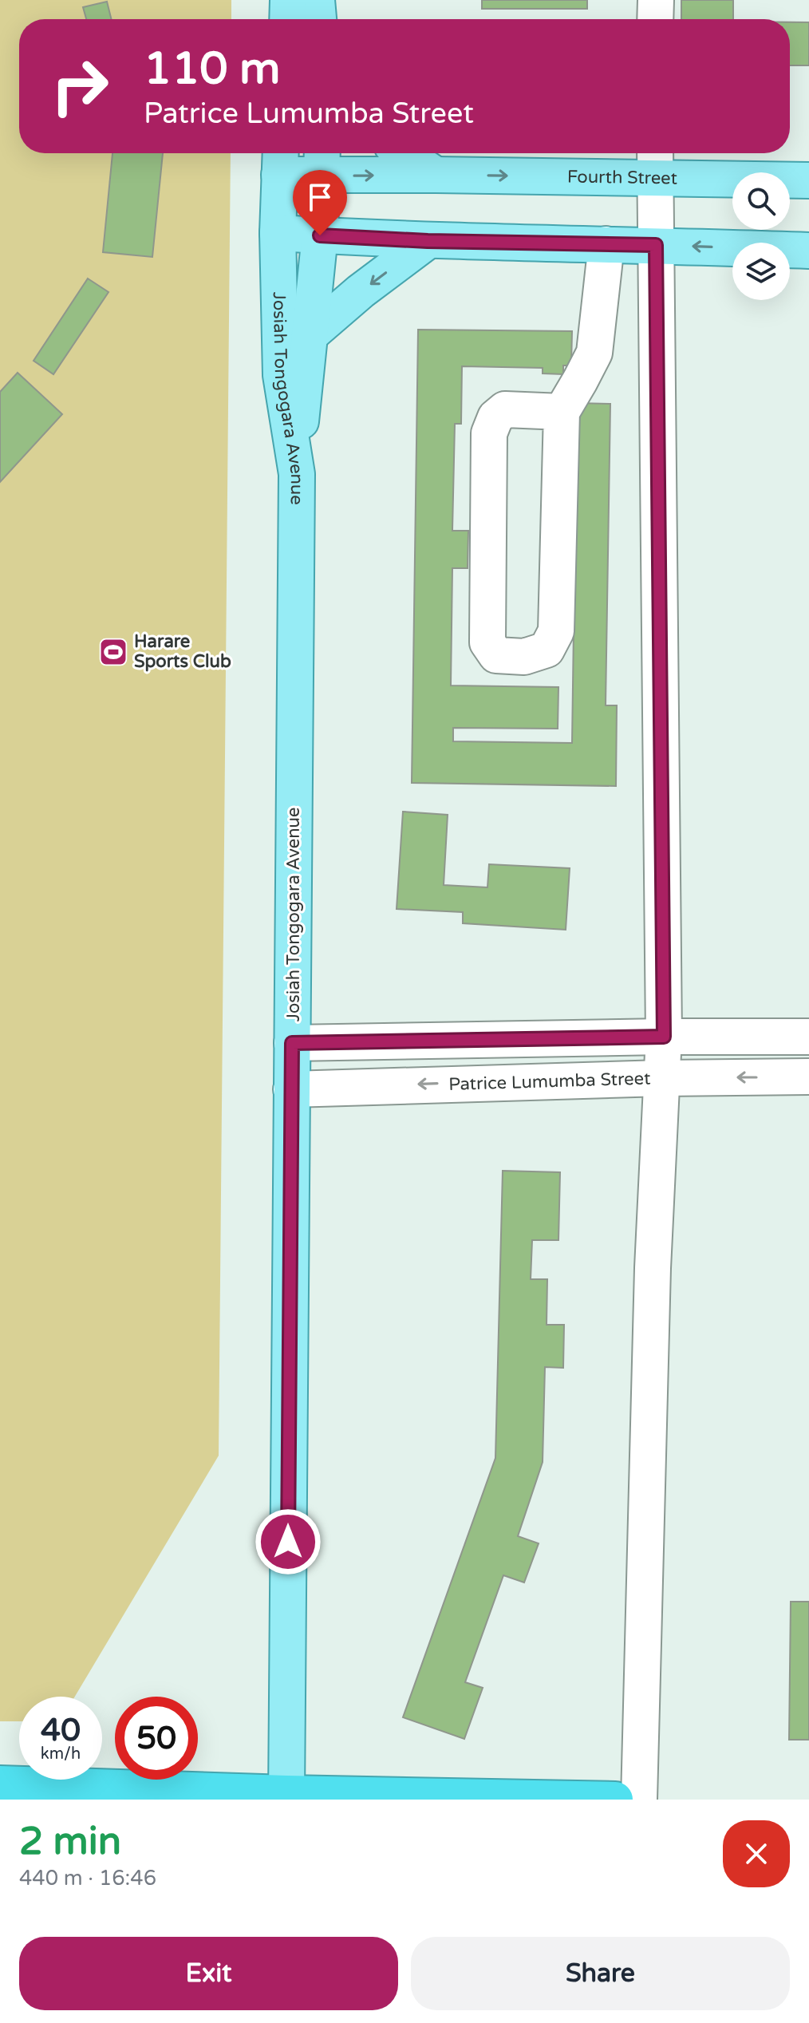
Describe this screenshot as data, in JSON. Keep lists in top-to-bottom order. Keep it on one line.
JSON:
{"streets":{"main road":["Fourth Street","Josiah Tongogara Avenue"],"street":["Patrice Lumumba Street"]},"crossings":[["Fourth Street","Josiah Tongogara Avenue"],["Josiah Tongogara Avenue","Patrice Lumumba Street"]],"places":{"sports":["Harare Sports Club"]},"page":{"turn":["110 m","Patrice Lumumba Street"],"speed":"40 km/h","limit":"50","heading":["2 min","440 m · 16:46"],"buttons":["Exit","Share"]}}
